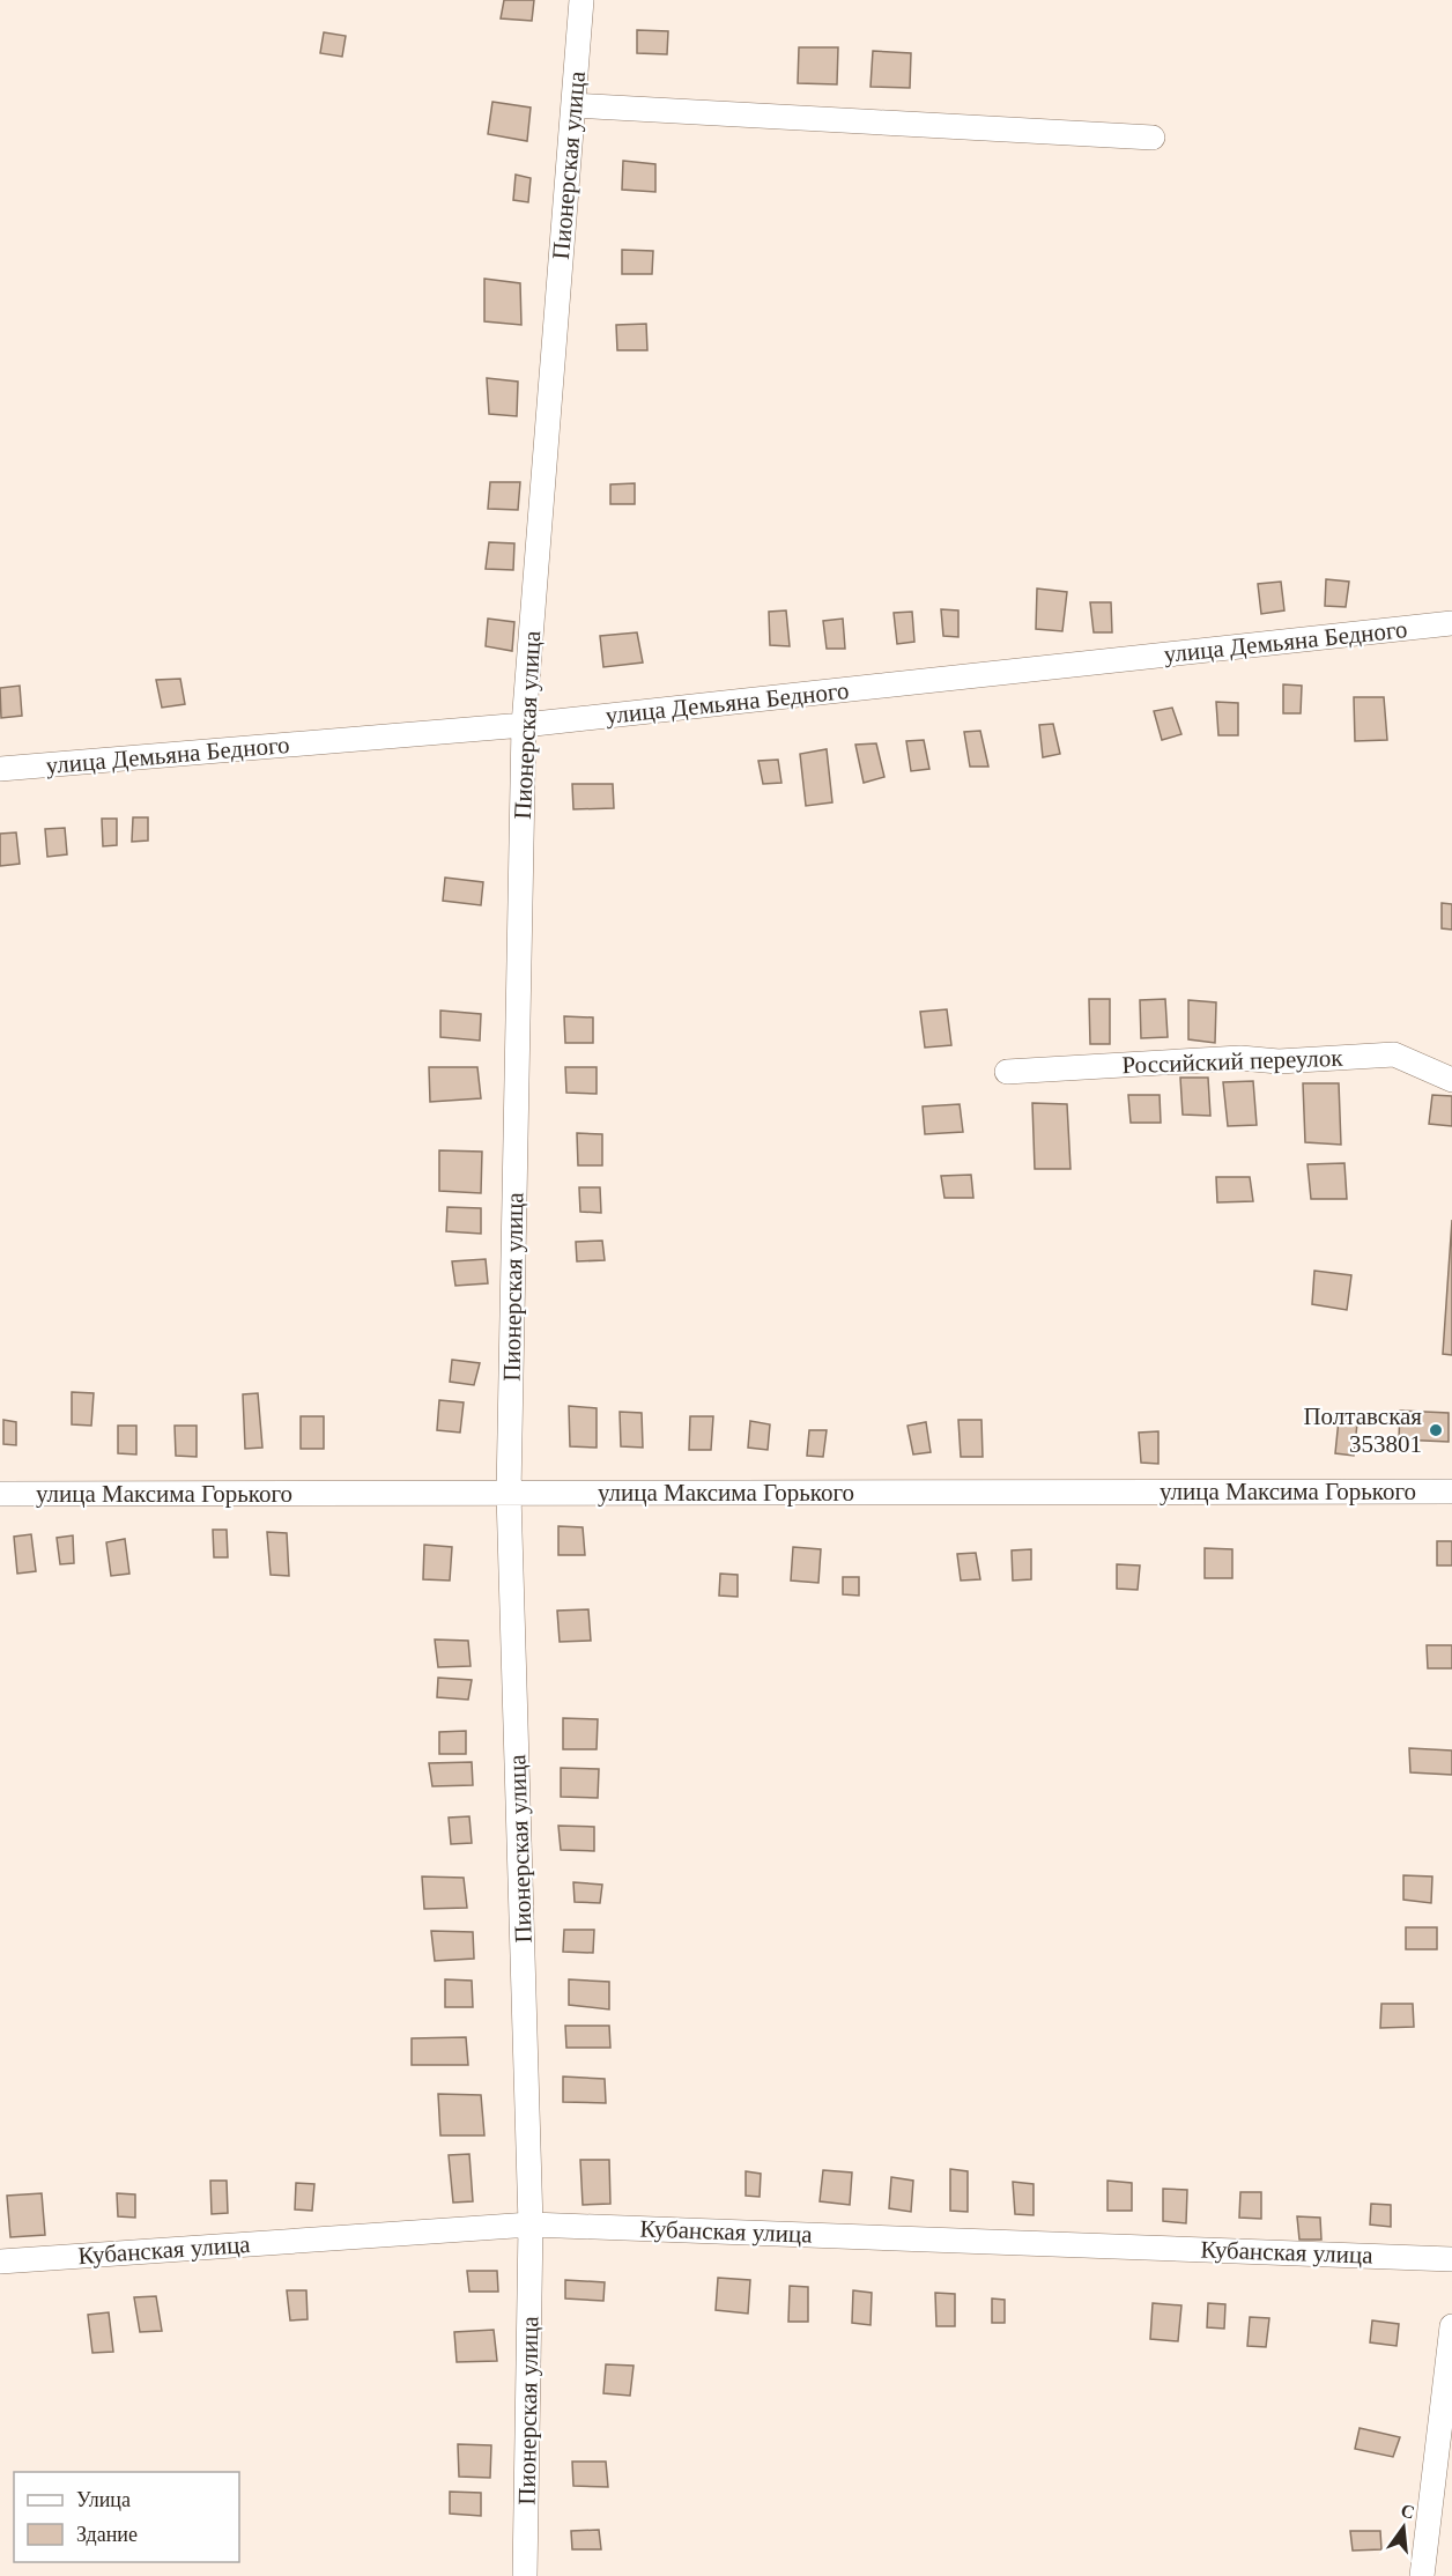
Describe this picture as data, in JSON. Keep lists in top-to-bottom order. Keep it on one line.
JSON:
{"streets":{"street":["Пионерская улица","улица Демьяна Бедного","Российский переулок","улица Максима Горького","Кубанская улица"]},"crossings":[["Пионерская улица","улица Демьяна Бедного"],["Пионерская улица","улица Максима Горького"],["Пионерская улица","Кубанская улица"]],"places":["Полтавская 353801"],"legend":["Улица","Здание"],"north":"top"}
